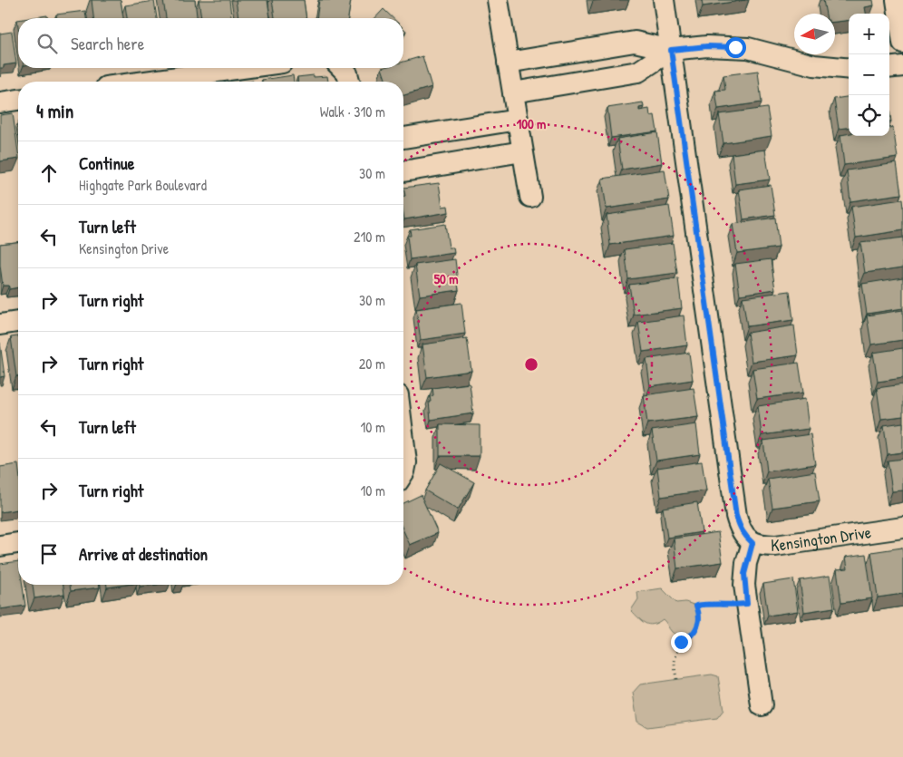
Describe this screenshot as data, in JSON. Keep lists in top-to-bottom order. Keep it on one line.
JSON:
{"streets":{"street":["Kensington Drive"]},"north":"left","page":{"map_buttons":["+","−"],"search":"Search here","heading":["4 min","Walk · 310 m"],"list":[["Continue","Highgate Park Boulevard","30 m"],["Turn left","Kensington Drive","210 m"],["Turn right","30 m"],["Turn right","20 m"],["Turn left","10 m"],["Turn right","10 m"],"Arrive at destination"]},"rings":["100 m","50 m"]}
